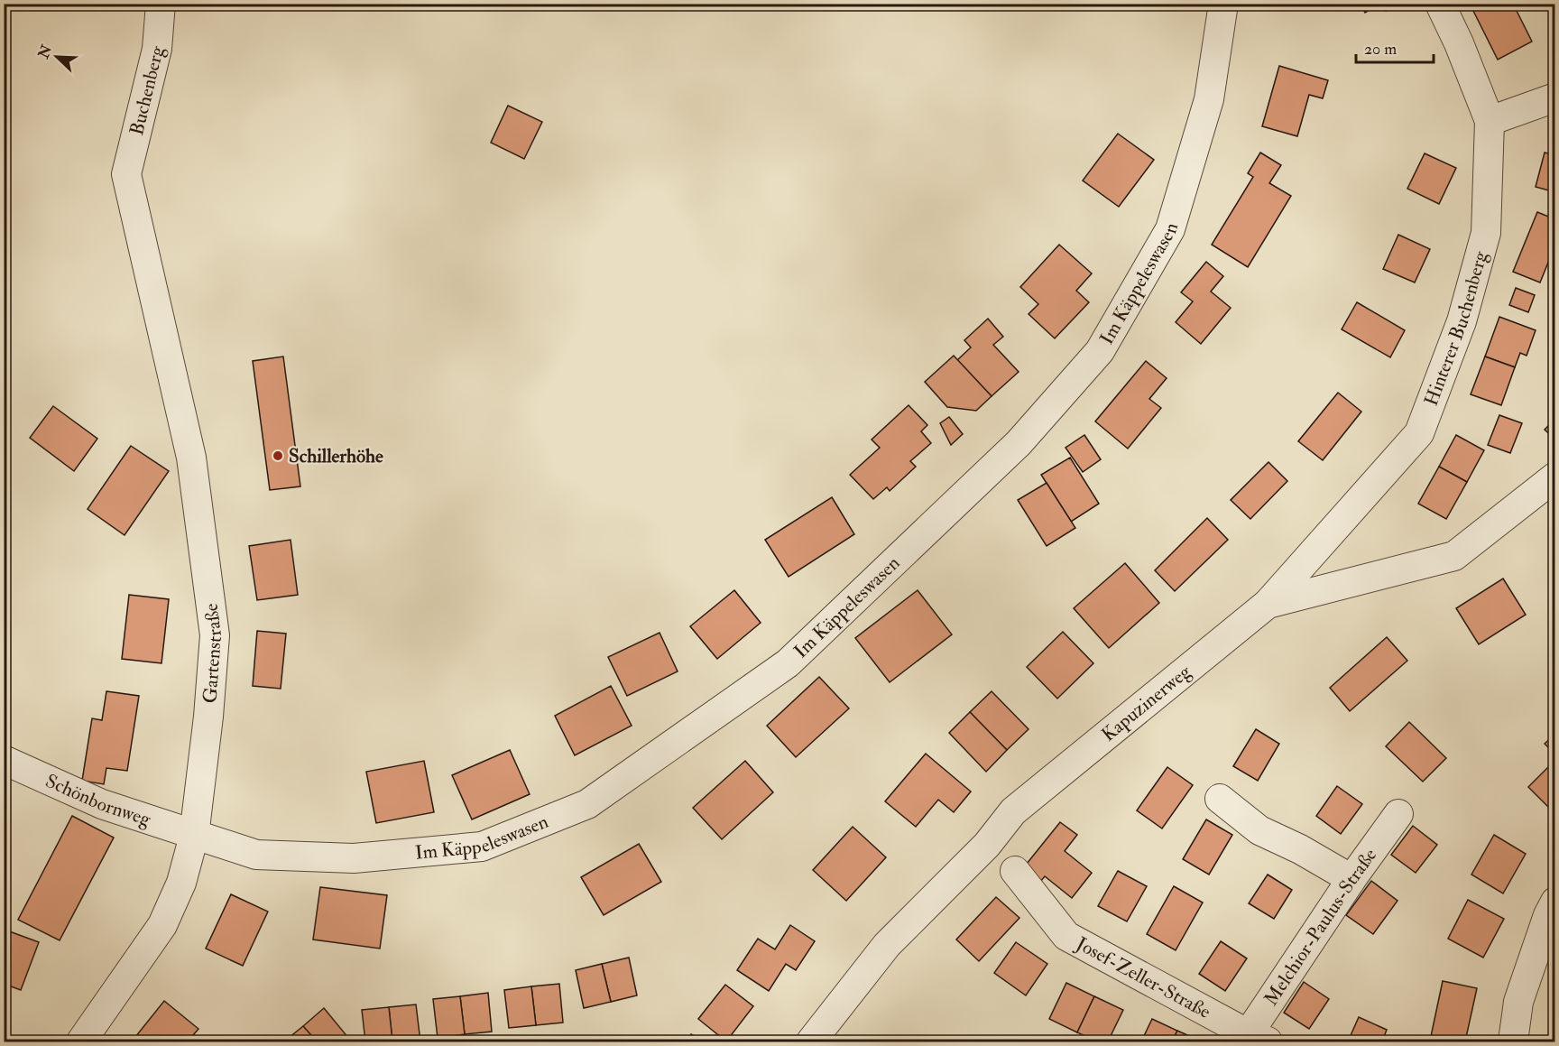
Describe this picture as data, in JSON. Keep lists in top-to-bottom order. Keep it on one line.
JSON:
{"streets":{"street":["Buchenberg","Im Käppeleswasen","Hinterer Buchenberg","Gartenstraße","Kapuzinerweg","Schönbornweg","Melchior-Paulus-Straße","Josef-Zeller-Straße"]},"crossings":[["Buchenberg","Gartenstraße"],["Im Käppeleswasen","Gartenstraße"],["Im Käppeleswasen","Schönbornweg"],["Hinterer Buchenberg","Kapuzinerweg"],["Gartenstraße","Schönbornweg"],["Melchior-Paulus-Straße","Josef-Zeller-Straße"]],"places":["Schillerhöhe"],"scale_bar":"20 m","north":"top left"}
